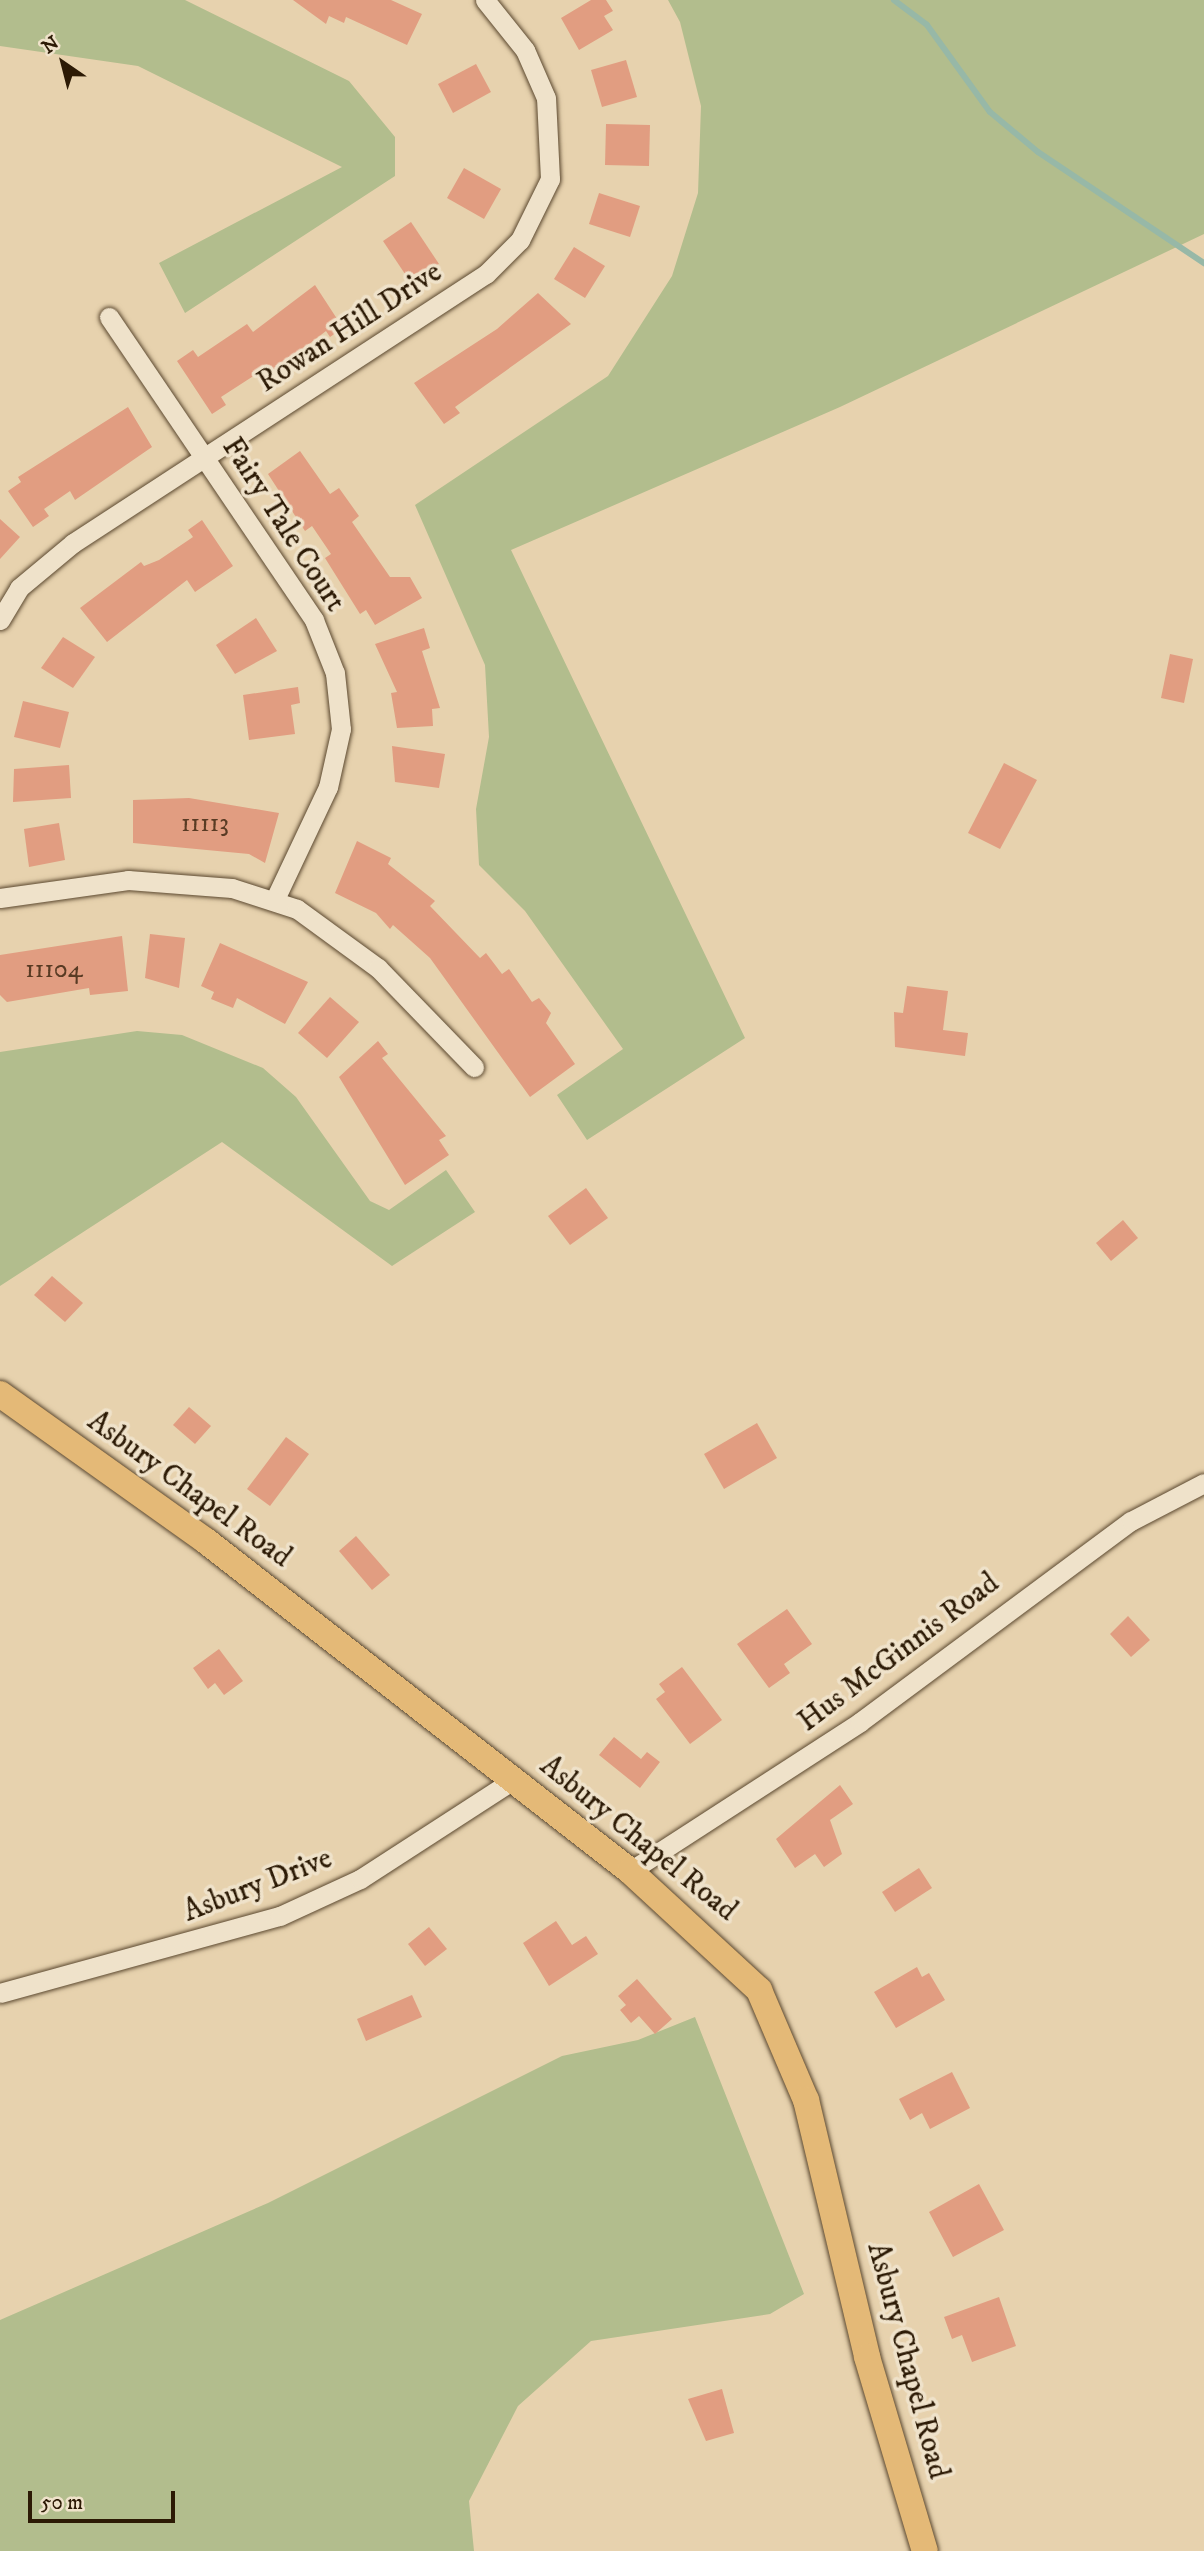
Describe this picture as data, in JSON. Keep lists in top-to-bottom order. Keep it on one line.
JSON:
{"streets":{"main road":["Asbury Chapel Road"],"street":["Rowan Hill Drive","Fairy Tale Court","Hus McGinnis Road","Asbury Drive"]},"crossings":[["Rowan Hill Drive","Fairy Tale Court"],["Asbury Chapel Road","Hus McGinnis Road"],["Asbury Chapel Road","Asbury Drive"]],"house_numbers":["11113","11104"],"scale_bar":"50 m","north":"top left"}
